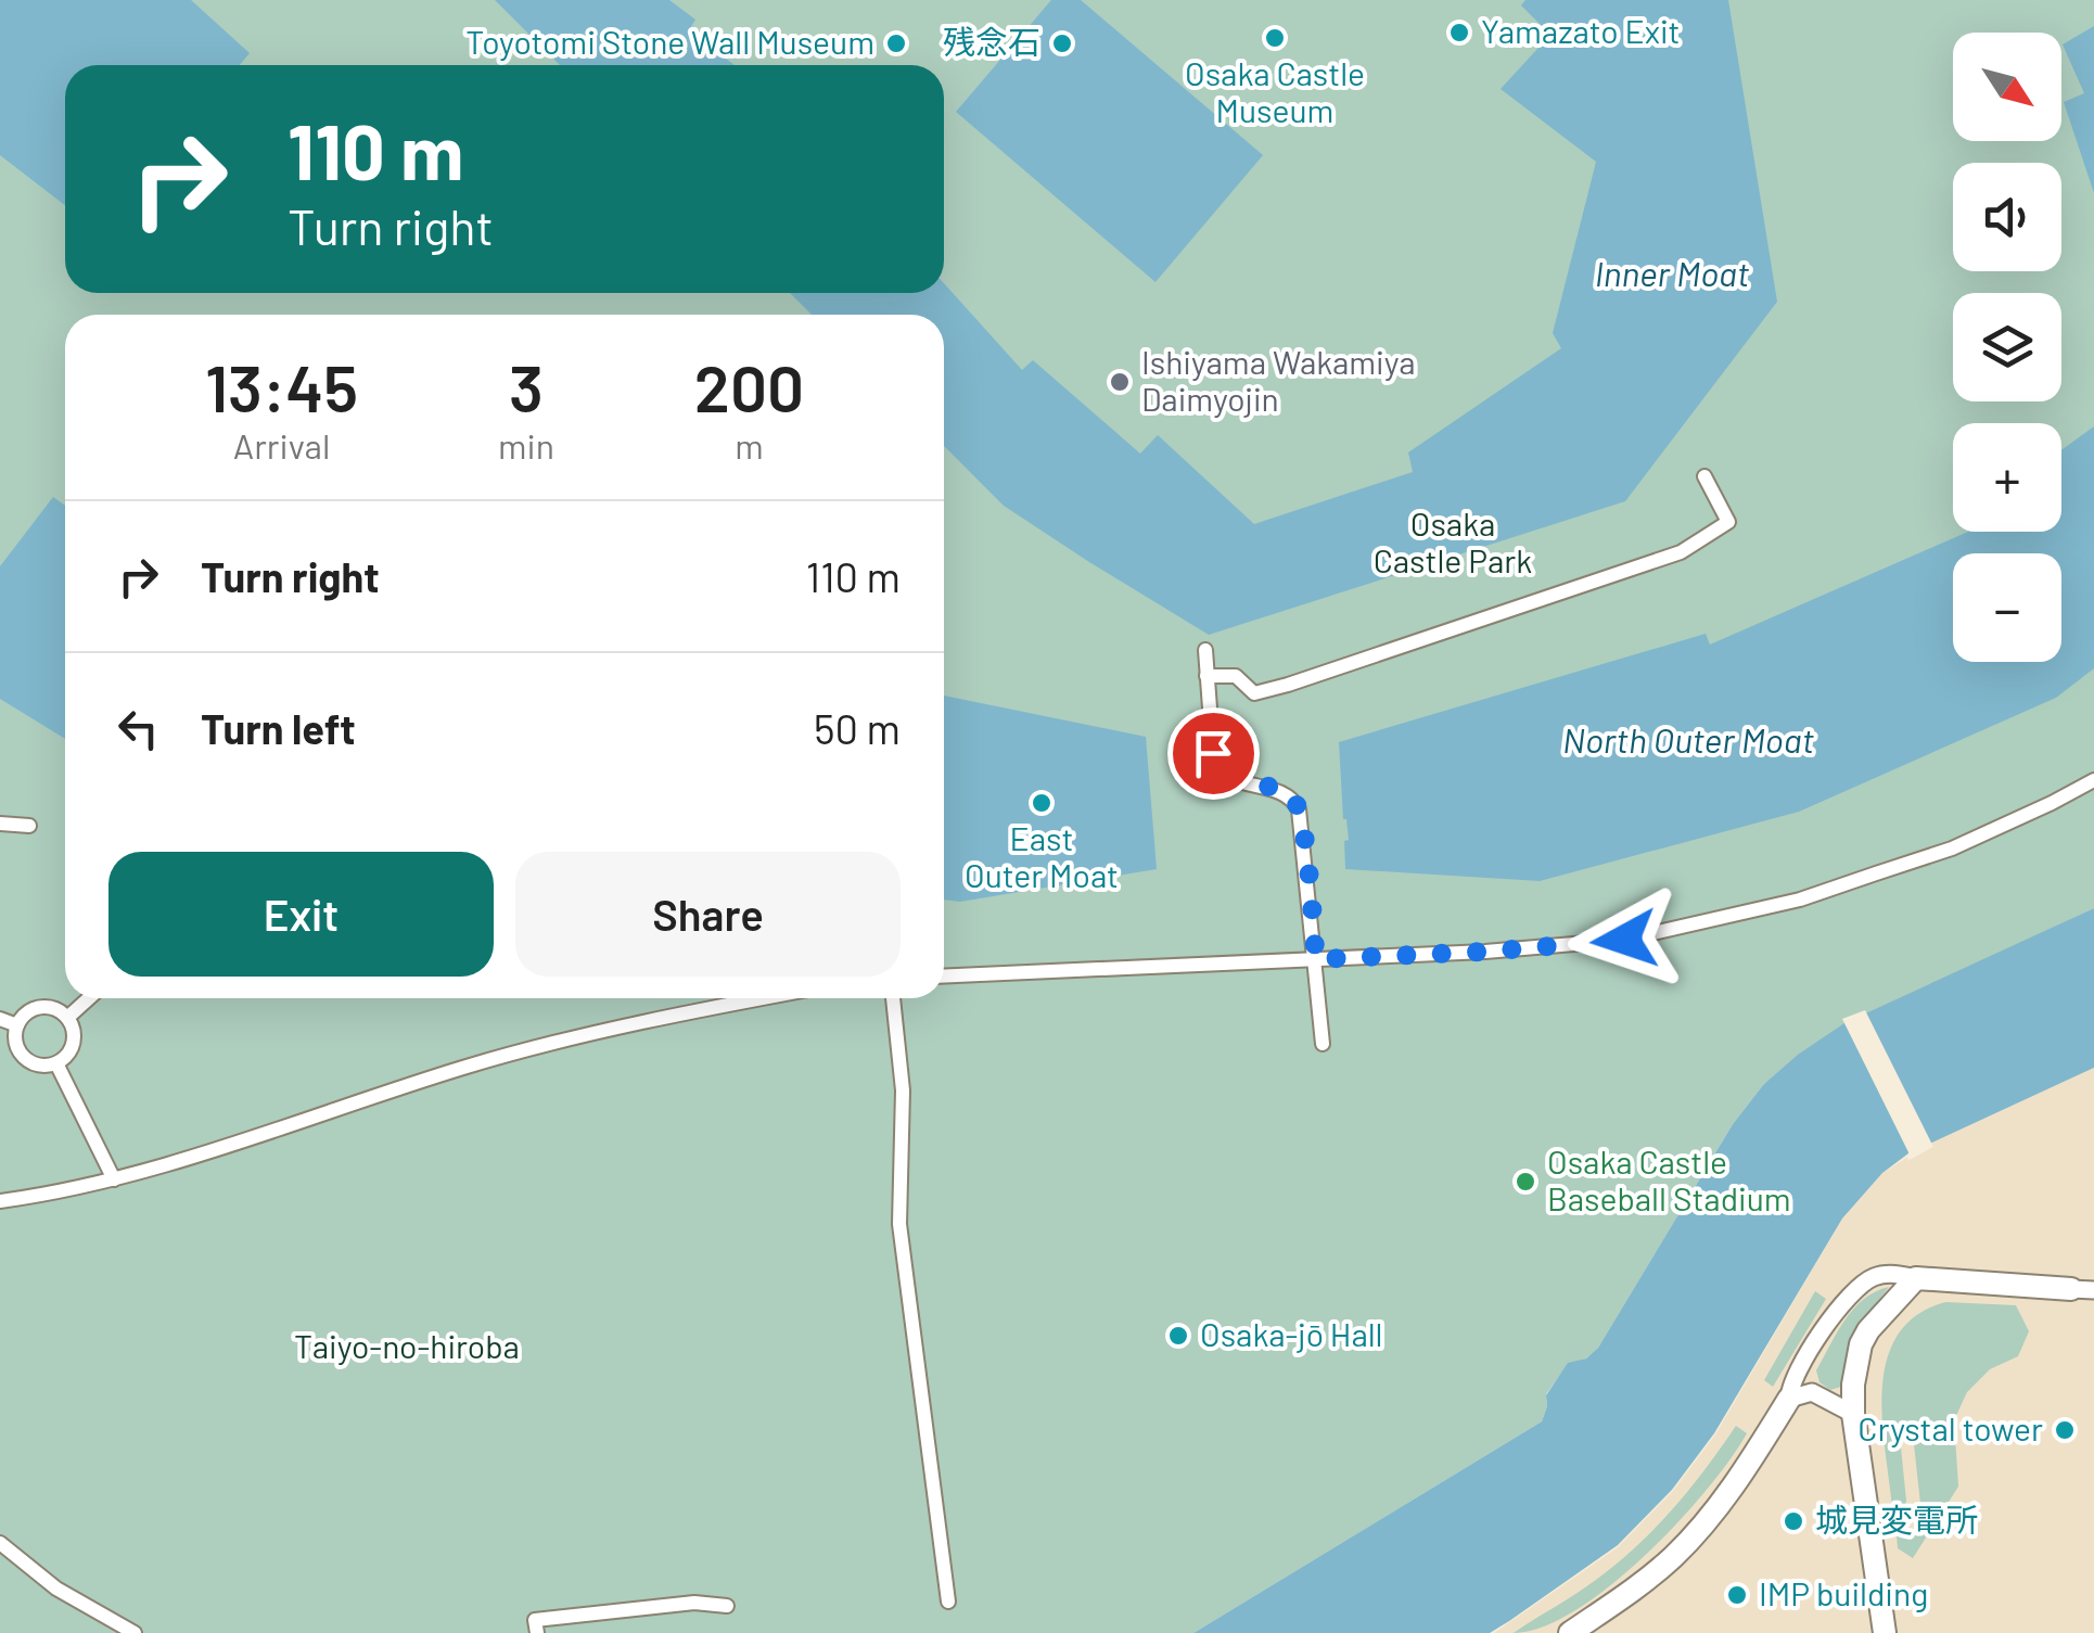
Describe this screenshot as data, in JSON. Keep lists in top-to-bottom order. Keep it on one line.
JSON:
{"water":["Inner Moat","North Outer Moat"],"parks":["Osaka Castle Park","Taiyo-no-hiroba"],"places":["Yamazato Exit","Osaka Castle Museum","Toyotomi Stone Wall Museum","残念石","Ishiyama Wakamiya Daimyojin","East Outer Moat","Osaka Castle Baseball Stadium","Osaka-jō Hall","Crystal tower","城見変電所","IMP building"],"north":"bottom right","page":{"map_buttons":["+","−"],"turn":["110 m","Turn right"],"eta":["13:45","Arrival","3","min","200","m"],"list":[{"name":"Turn right","value":"110 m"},{"name":"Turn left","value":"50 m"}],"buttons":["Exit","Share"]}}
